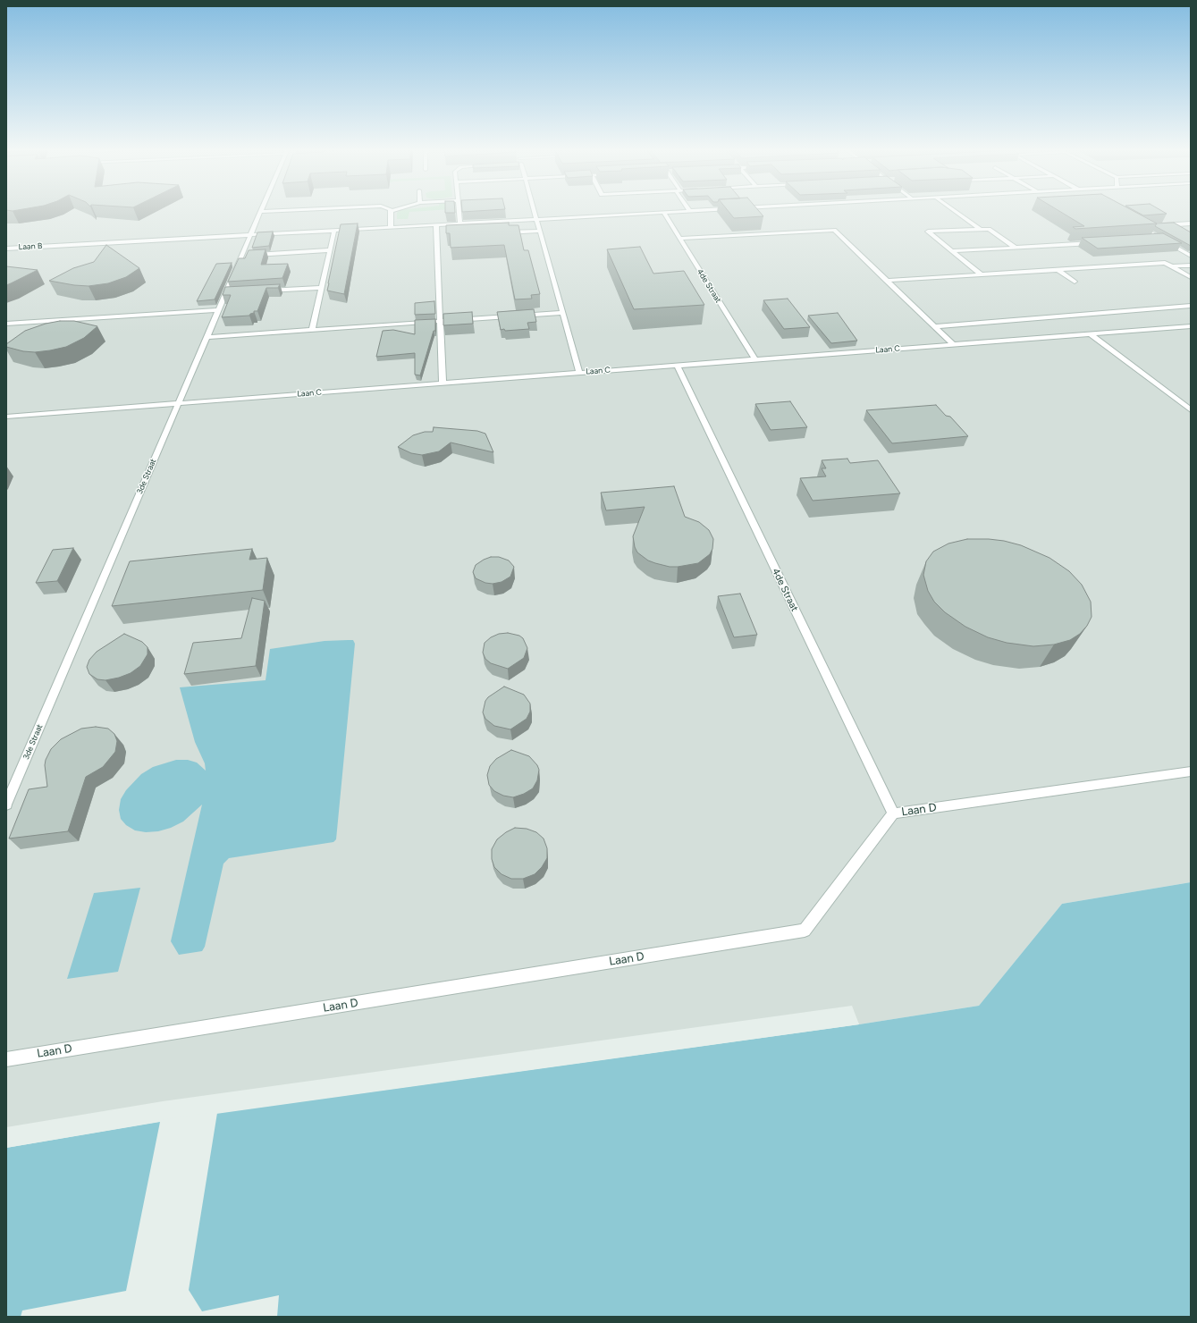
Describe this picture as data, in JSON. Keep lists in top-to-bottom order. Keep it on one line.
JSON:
{"streets":{"lane":["Laan B","4de Straat","Laan C","3de Straat","Laan D"]},"crossings":[["Laan B","4de Straat"],["Laan B","3de Straat"],["4de Straat","Laan C"],["4de Straat","Laan D"],["Laan C","3de Straat"]]}
